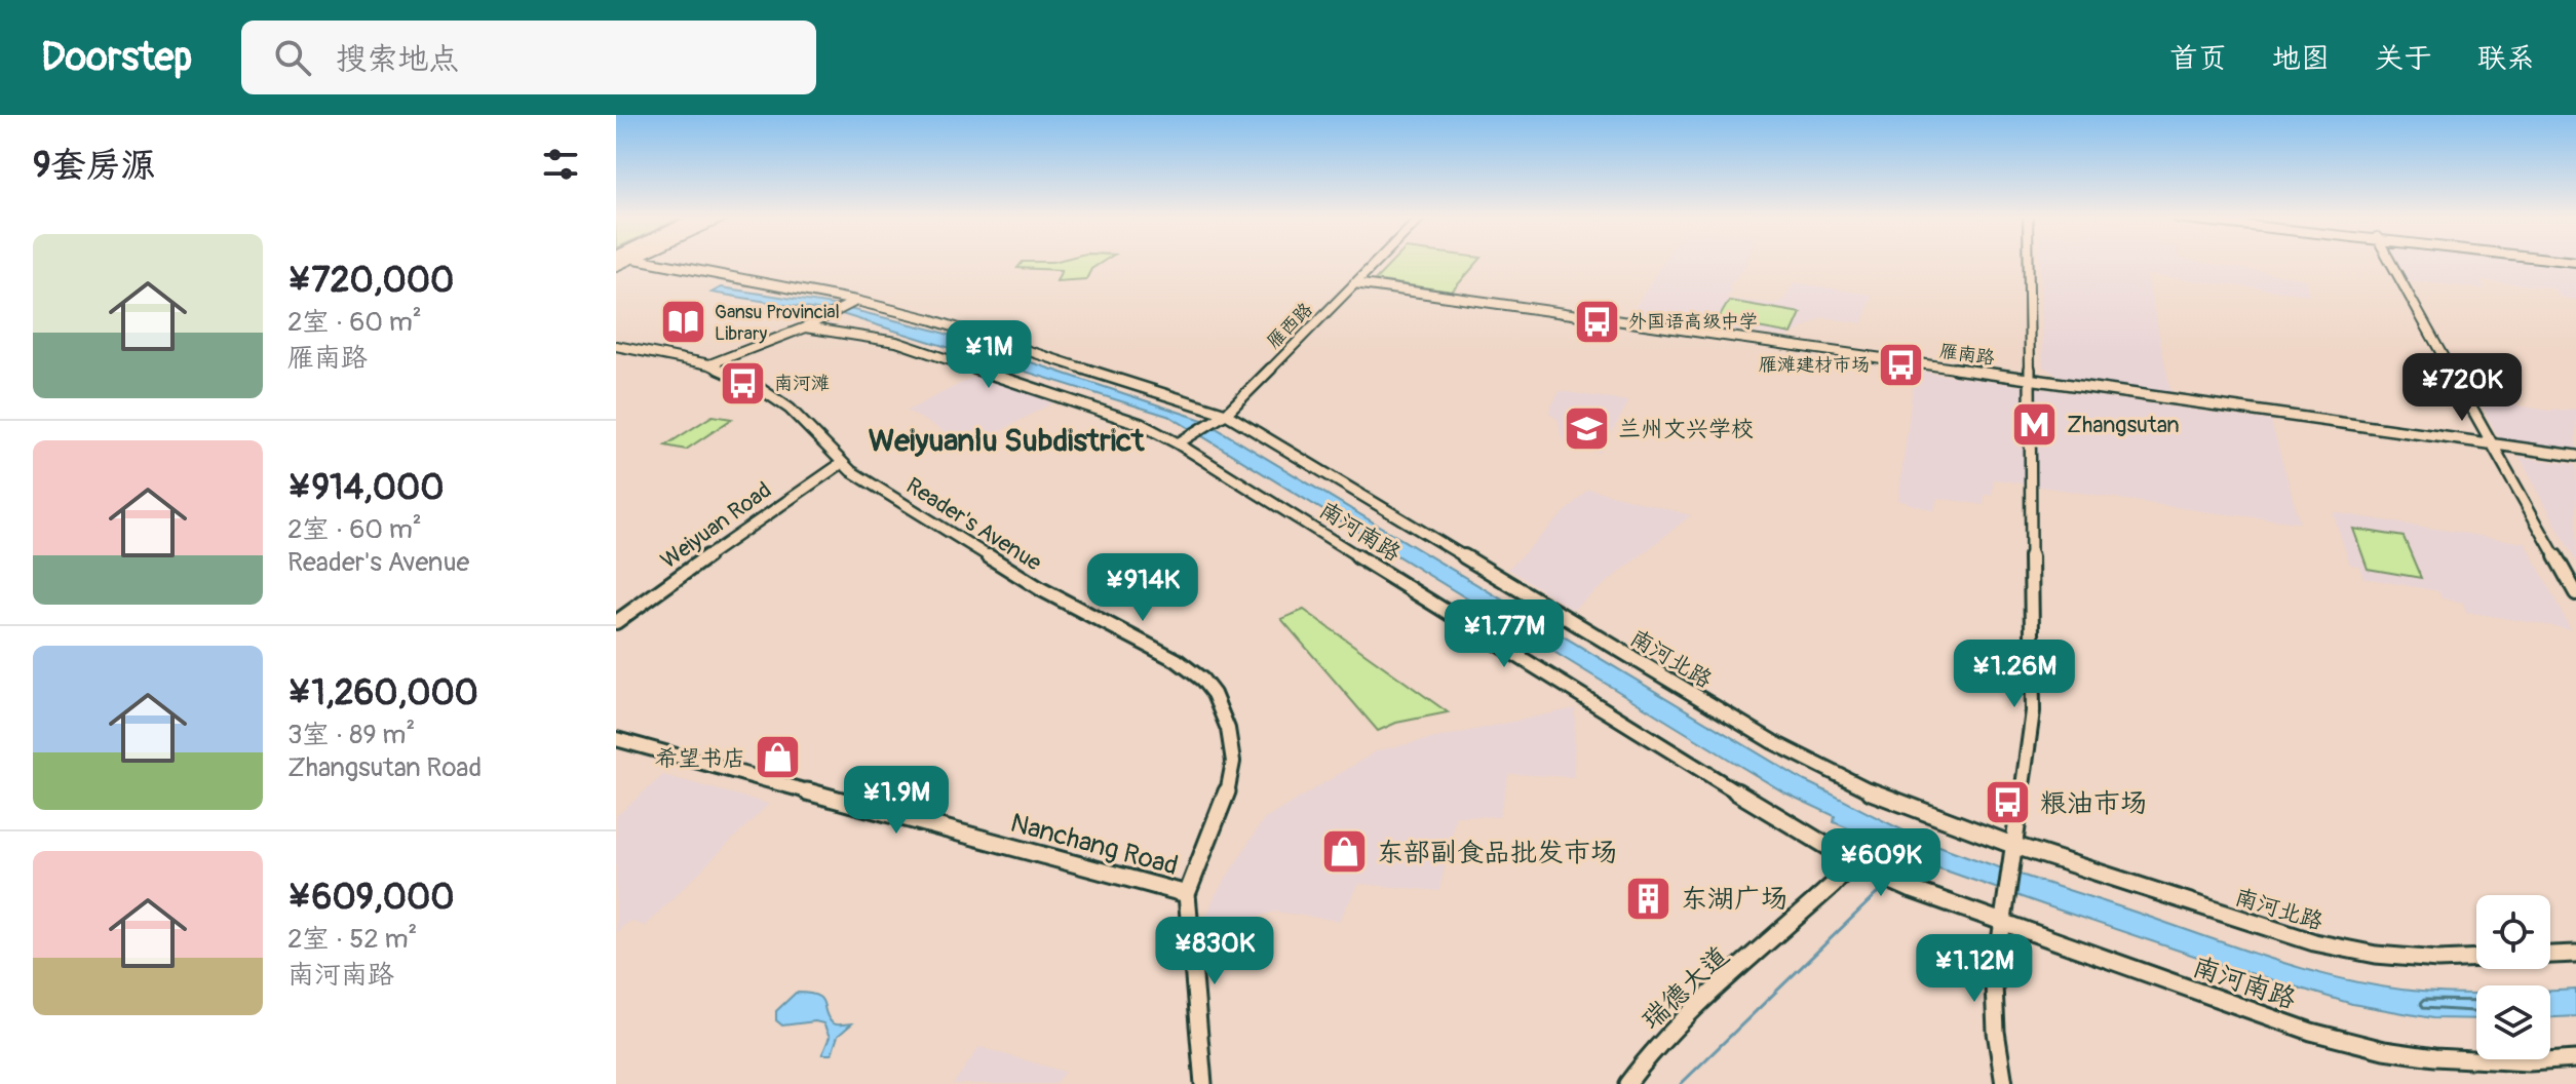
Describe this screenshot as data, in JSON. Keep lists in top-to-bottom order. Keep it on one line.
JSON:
{"streets":{"street":["雁西路","雁南路","Reader's Avenue","Weiyuan Road","南河南路","南河北路","Nanchang Road","瑞德大道"]},"crossings":[["雁西路","雁南路"],["雁西路","南河南路"],["雁西路","南河北路"],["Reader's Avenue","Weiyuan Road"],["Reader's Avenue","Nanchang Road"],["南河南路","瑞德大道"]],"districts":["Weiyuanlu Subdistrict"],"places":{"bus stop":["外国语高级中学","雁滩建材市场","南河滩","粮油市场"],"library":["Gansu Provincial Library"],"metro station":["Zhangsutan"],"school or university":["兰州文兴学校"],"shop":["希望书店","东部副食品批发市场"],"building":["东湖广场"]},"page":{"header":"Doorstep","search":"搜索地点","nav":["首页","地图","关于","联系"],"heading":"9套房源","list":[{"name":"¥720,000","note":"2室 · 60 m² · 雁南路"},{"name":"¥914,000","note":"2室 · 60 m² · Reader's Avenue"},{"name":"¥1,260,000","note":"3室 · 89 m² · Zhangsutan Road"},{"name":"¥609,000","note":"2室 · 52 m² · 南河南路"}],"price":["¥1M","¥720K","¥914K","¥1.77M","¥1.26M","¥1.9M","¥609K","¥830K","¥1.12M"]}}
